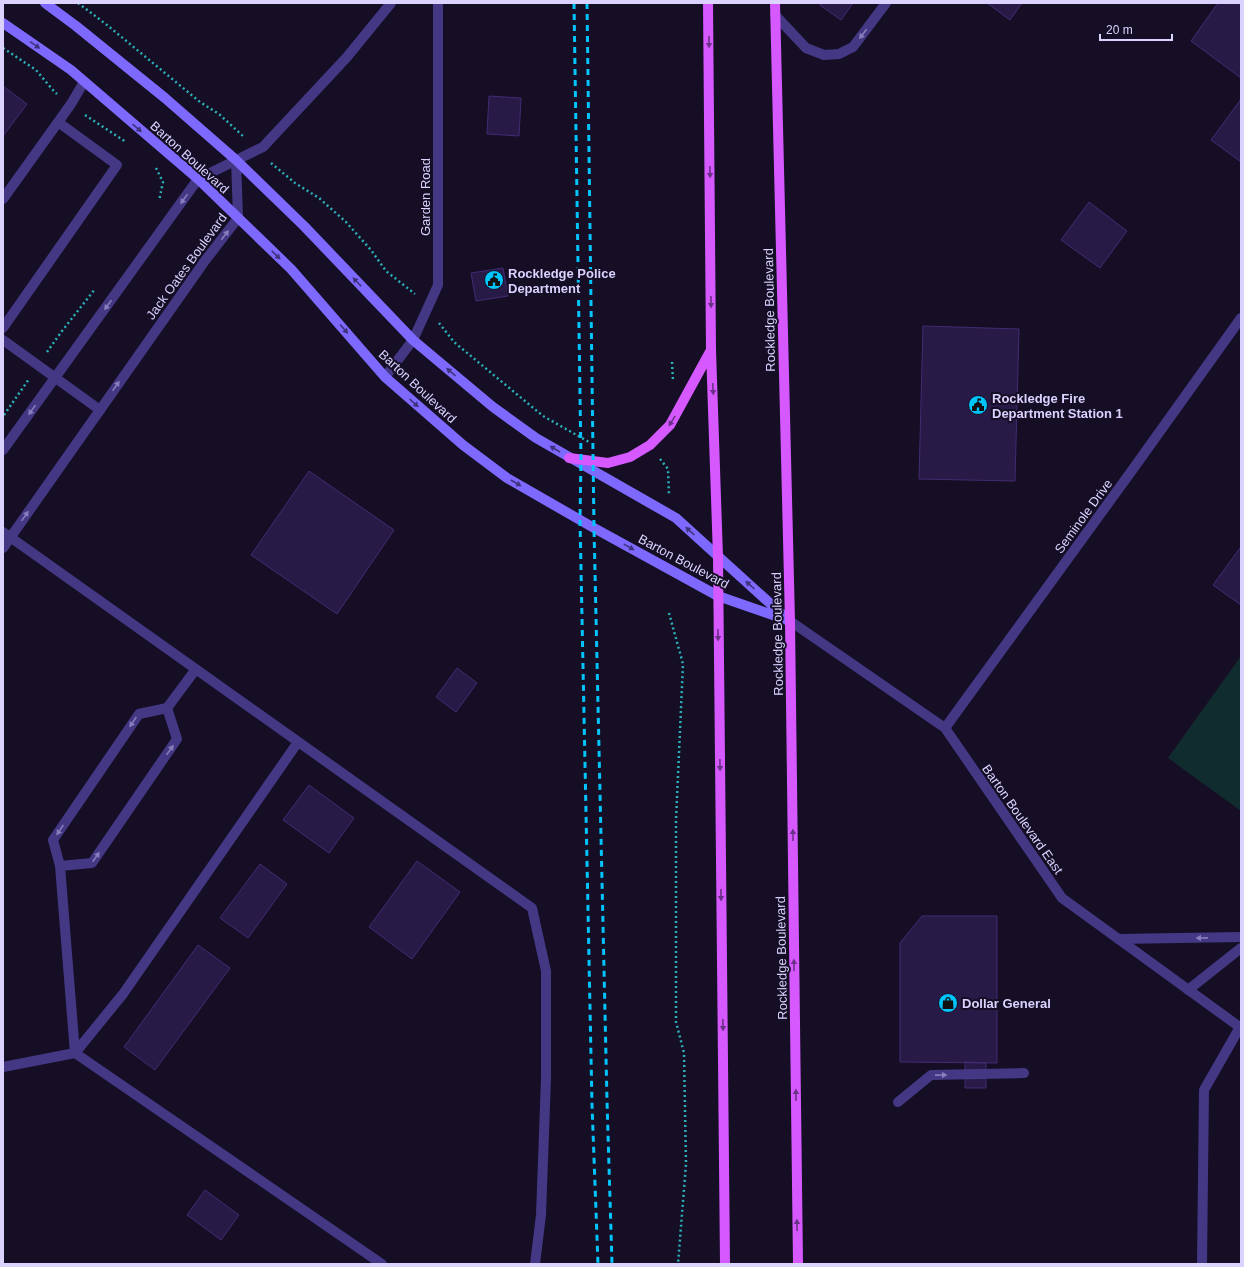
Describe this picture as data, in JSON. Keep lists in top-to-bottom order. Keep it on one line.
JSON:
{"streets":{"main road":["Barton Boulevard","Rockledge Boulevard"],"street":["Garden Road","Jack Oates Boulevard","Seminole Drive","Barton Boulevard East"]},"crossings":[["Barton Boulevard","Garden Road"],["Barton Boulevard","Jack Oates Boulevard"],["Barton Boulevard","Rockledge Boulevard"],["Barton Boulevard","Barton Boulevard East"],["Rockledge Boulevard","Barton Boulevard East"],["Seminole Drive","Barton Boulevard East"]],"places":{"public building":["Rockledge Police Department","Rockledge Fire Department Station 1"],"shop":["Dollar General"]},"scale_bar":"20 m"}
